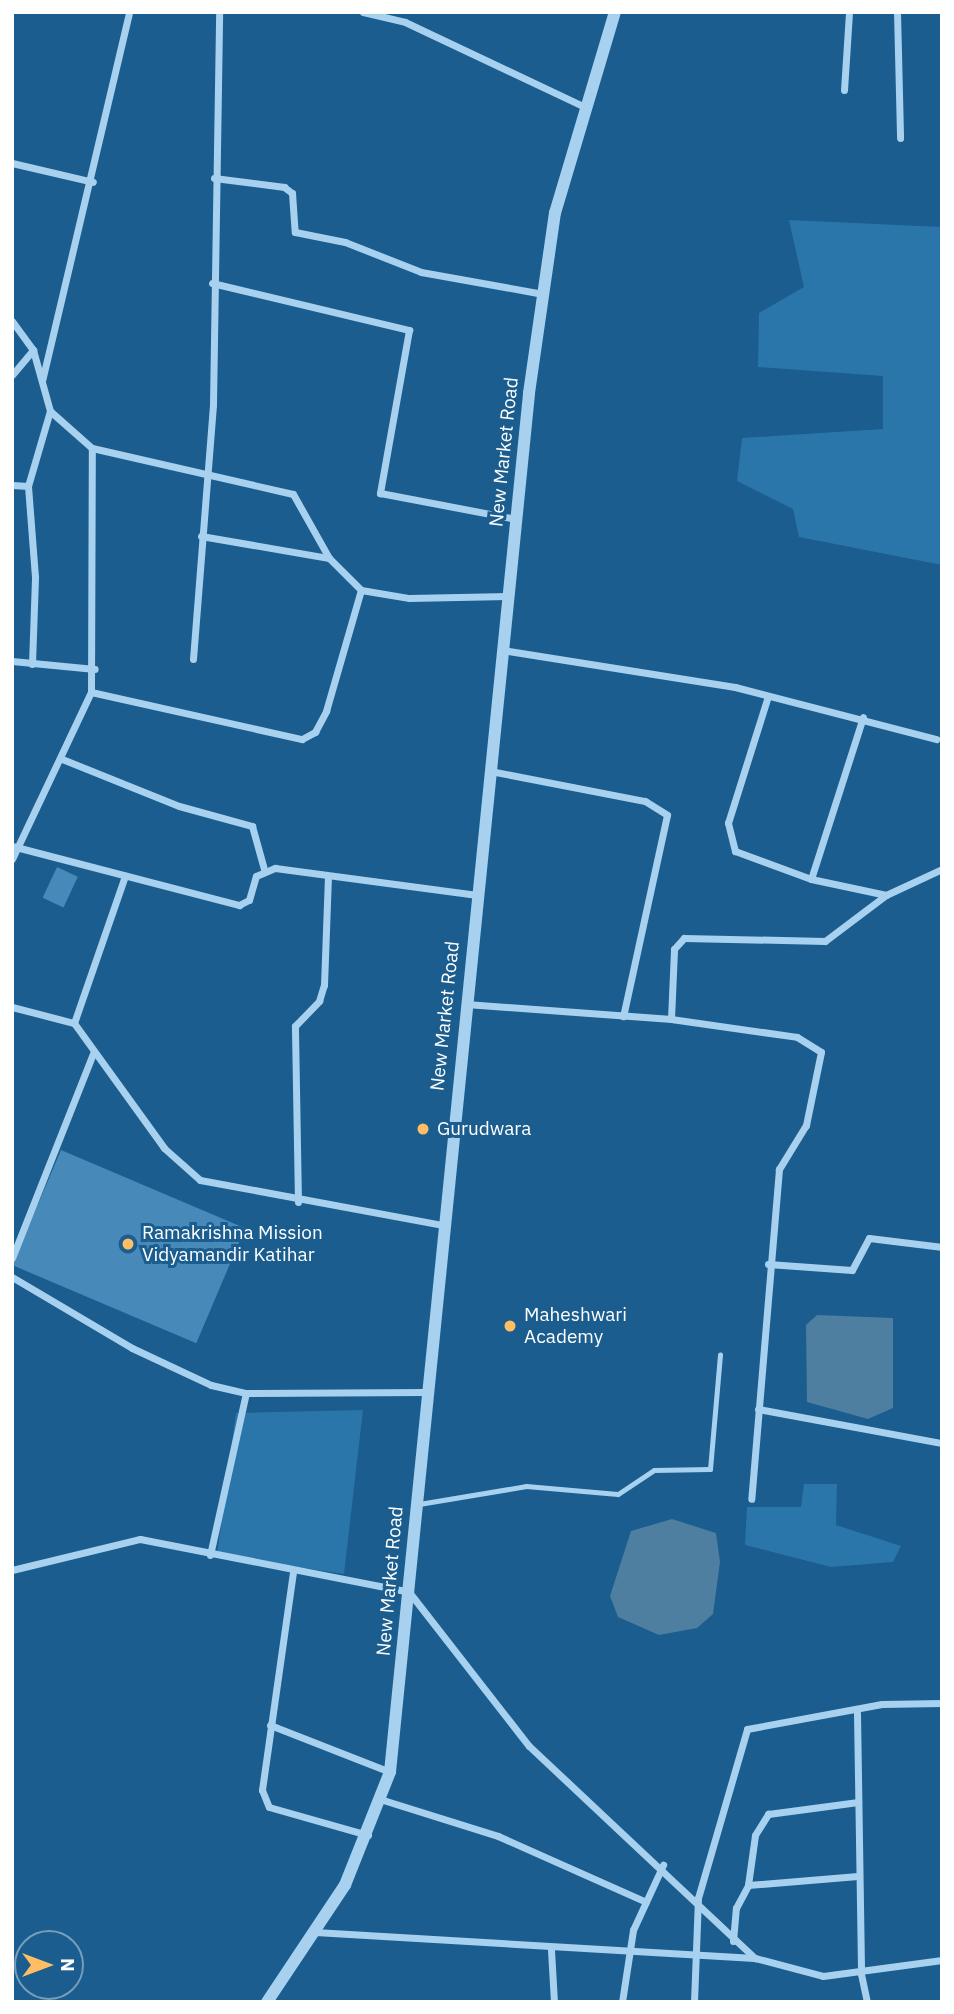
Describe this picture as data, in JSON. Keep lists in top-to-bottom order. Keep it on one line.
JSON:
{"streets":{"street":["New Market Road"]},"places":["Gurudwara","Ramakrishna Mission Vidyamandir Katihar","Maheshwari Academy"],"north":"right"}
